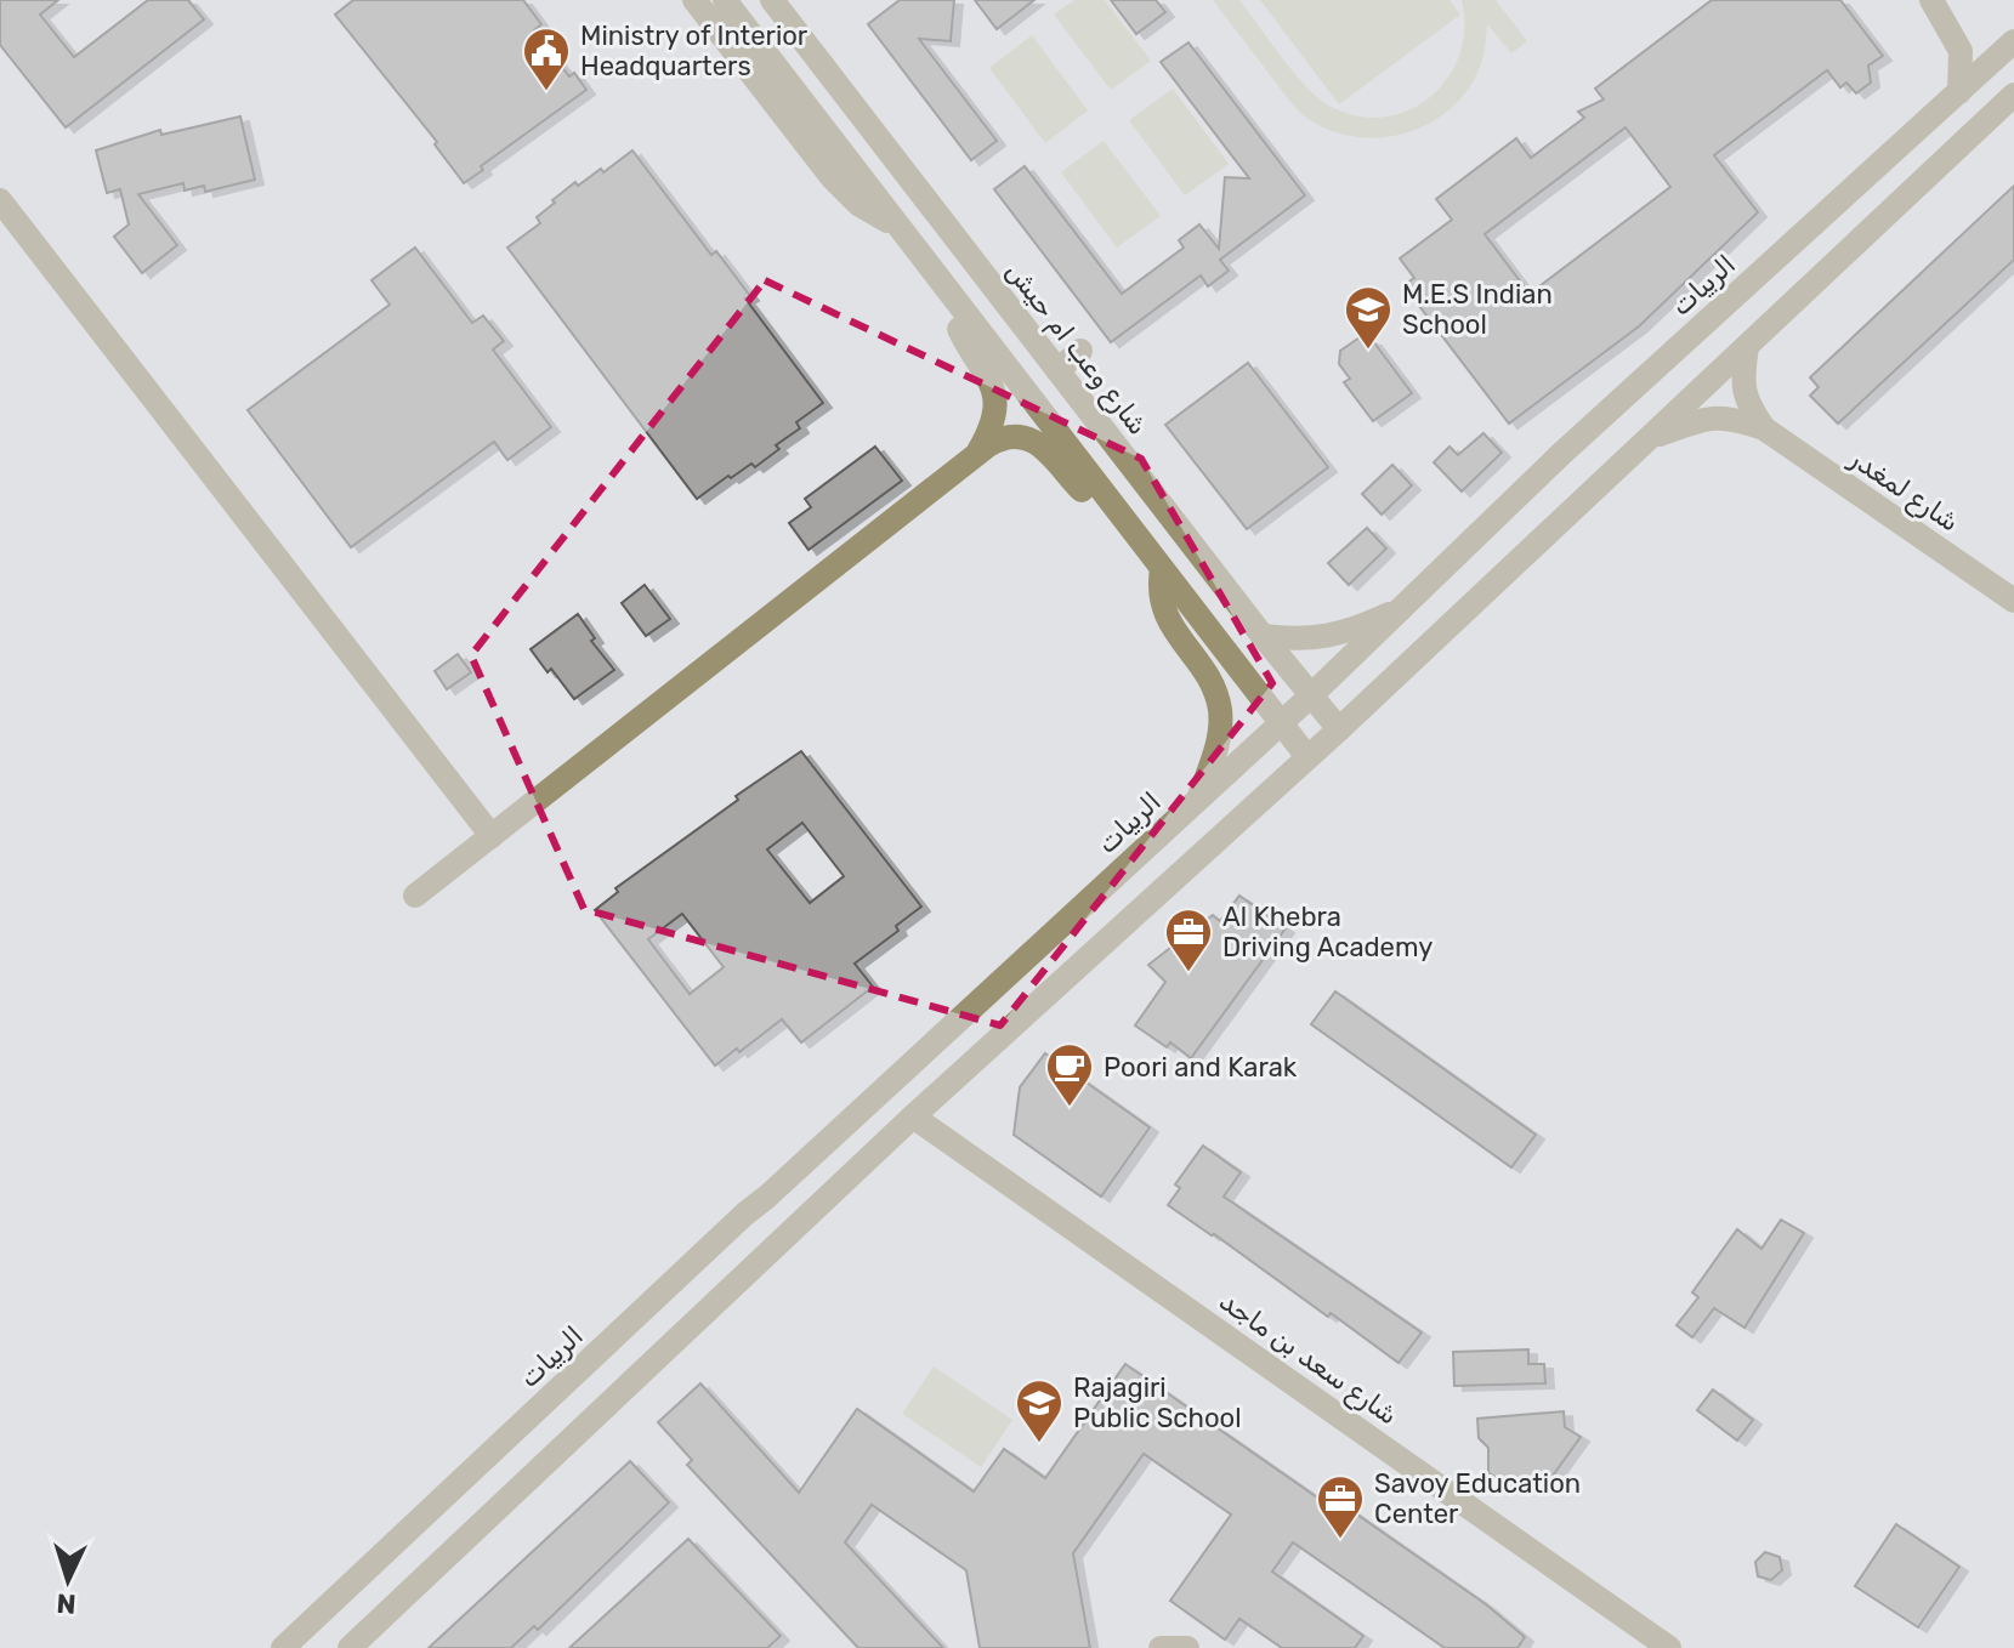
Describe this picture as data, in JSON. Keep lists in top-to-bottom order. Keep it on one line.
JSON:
{"streets":{"street":["الربيات","شارع وعب ام حيش","شارع لمغدر","شارع سعد بن ماجد"]},"crossings":[["الربيات","شارع وعب ام حيش"]],"places":{"public building":["Ministry of Interior Headquarters"],"school or university":["M.E.S Indian School","Rajagiri Public School"],"office":["Al Khebra Driving Academy","Savoy Education Center"],"cafe":["Poori and Karak"]},"north":"bottom"}
